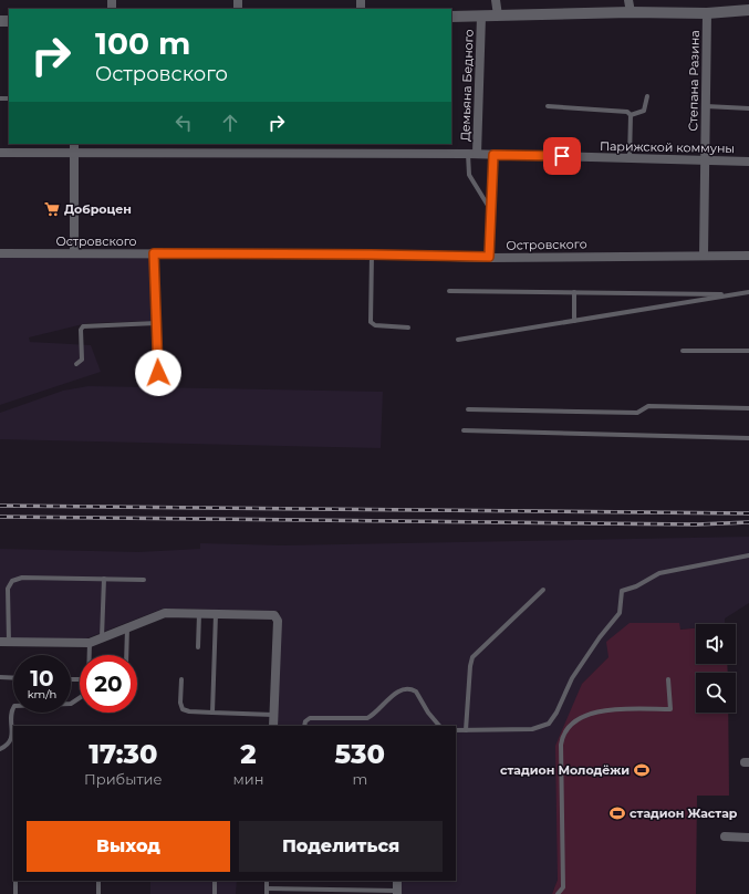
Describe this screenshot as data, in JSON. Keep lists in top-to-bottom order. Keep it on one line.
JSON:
{"streets":{"street":["Степана Разина","Демьяна Бедного","Парижской коммуны","Островского"]},"crossings":[["Степана Разина","Парижской коммуны"],["Степана Разина","Островского"],["Демьяна Бедного","Парижской коммуны"]],"places":{"supermarket":["Доброцен"],"sports":["стадион Молодёжи","стадион Жастар"]},"page":{"turn":["100 m","Островского"],"speed":"10 km/h","limit":"20","eta":["17:30","Прибытие","2","мин","530","m"],"buttons":["Выход","Поделиться"]}}
